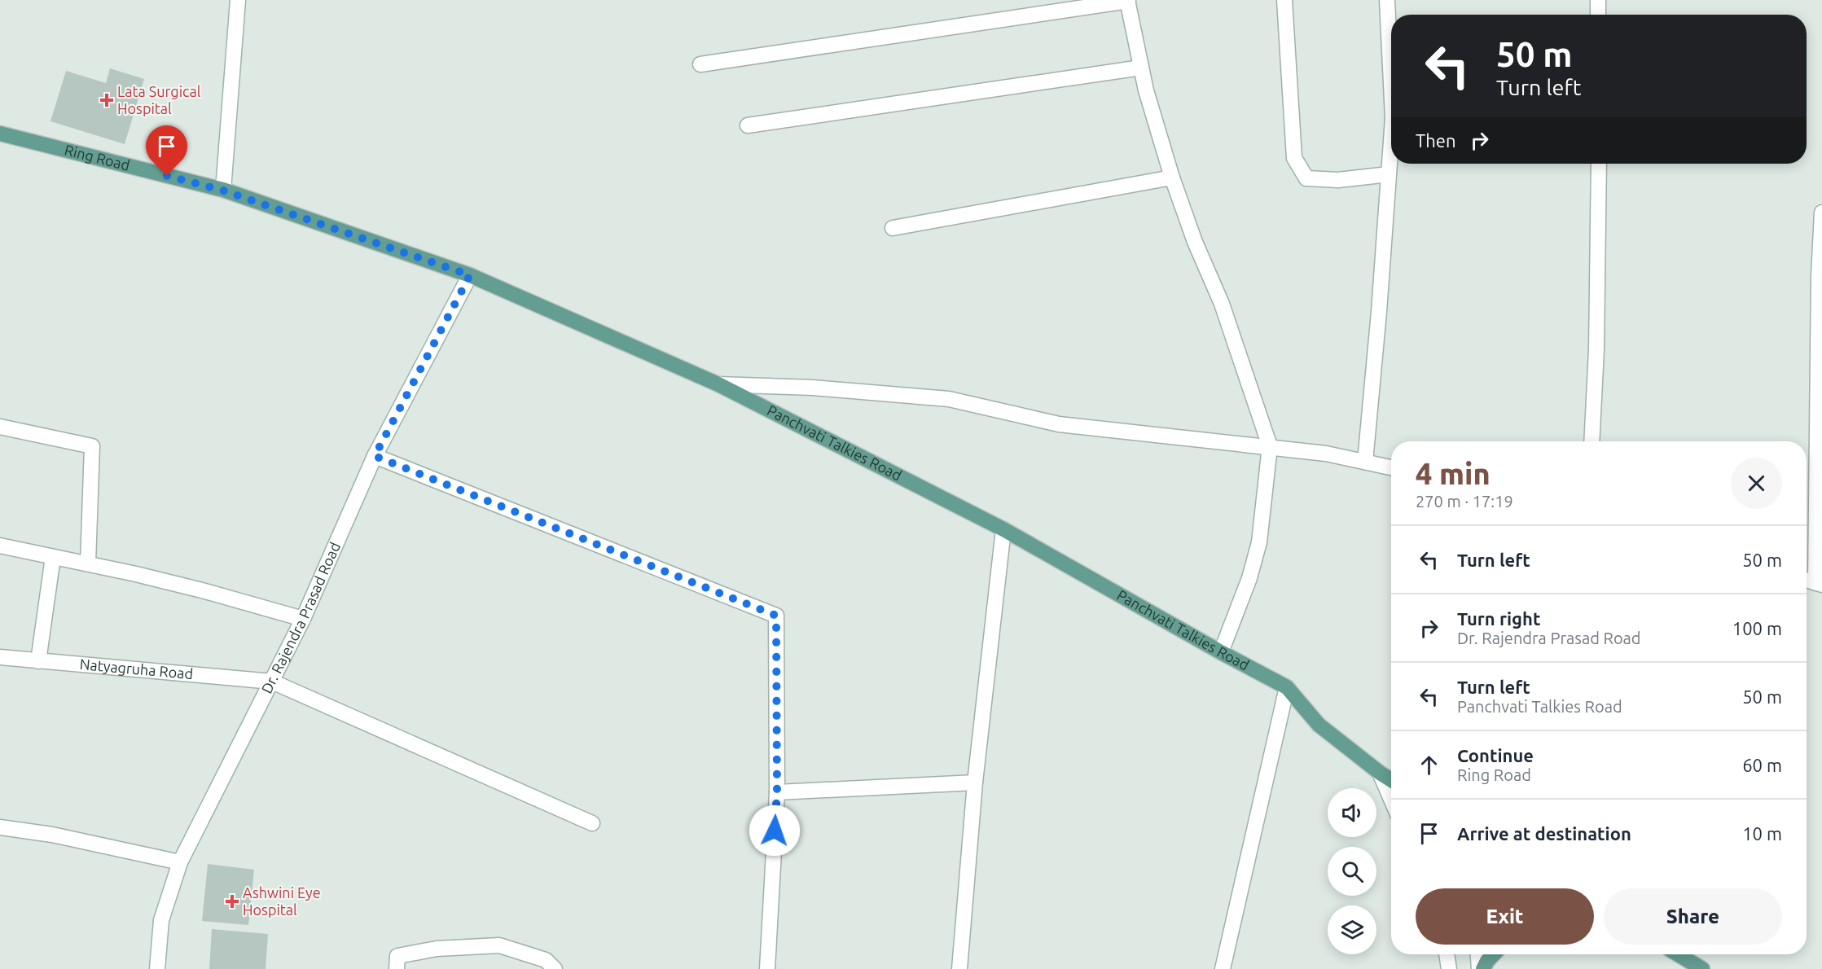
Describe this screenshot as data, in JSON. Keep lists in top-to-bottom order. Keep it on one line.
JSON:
{"streets":{"main road":["Ring Road","Panchvati Talkies Road"],"street":["Dr. Rajendra Prasad Road","Natyagruha Road"]},"crossings":[["Ring Road","Panchvati Talkies Road"],["Panchvati Talkies Road","Dr. Rajendra Prasad Road"],["Dr. Rajendra Prasad Road","Natyagruha Road"]],"places":{"health":["Lata Surgical Hospital","Ashwini Eye Hospital"]},"page":{"turn":["50 m","Turn left"],"then":"Then","heading":["4 min","270 m · 17:19"],"list":[{"name":"Turn left","value":"50 m"},{"name":"Turn right","note":"Dr. Rajendra Prasad Road","value":"100 m"},{"name":"Turn left","note":"Panchvati Talkies Road","value":"50 m"},{"name":"Continue","note":"Ring Road","value":"60 m"},{"name":"Arrive at destination","value":"10 m"}],"buttons":["Exit","Share"]}}
